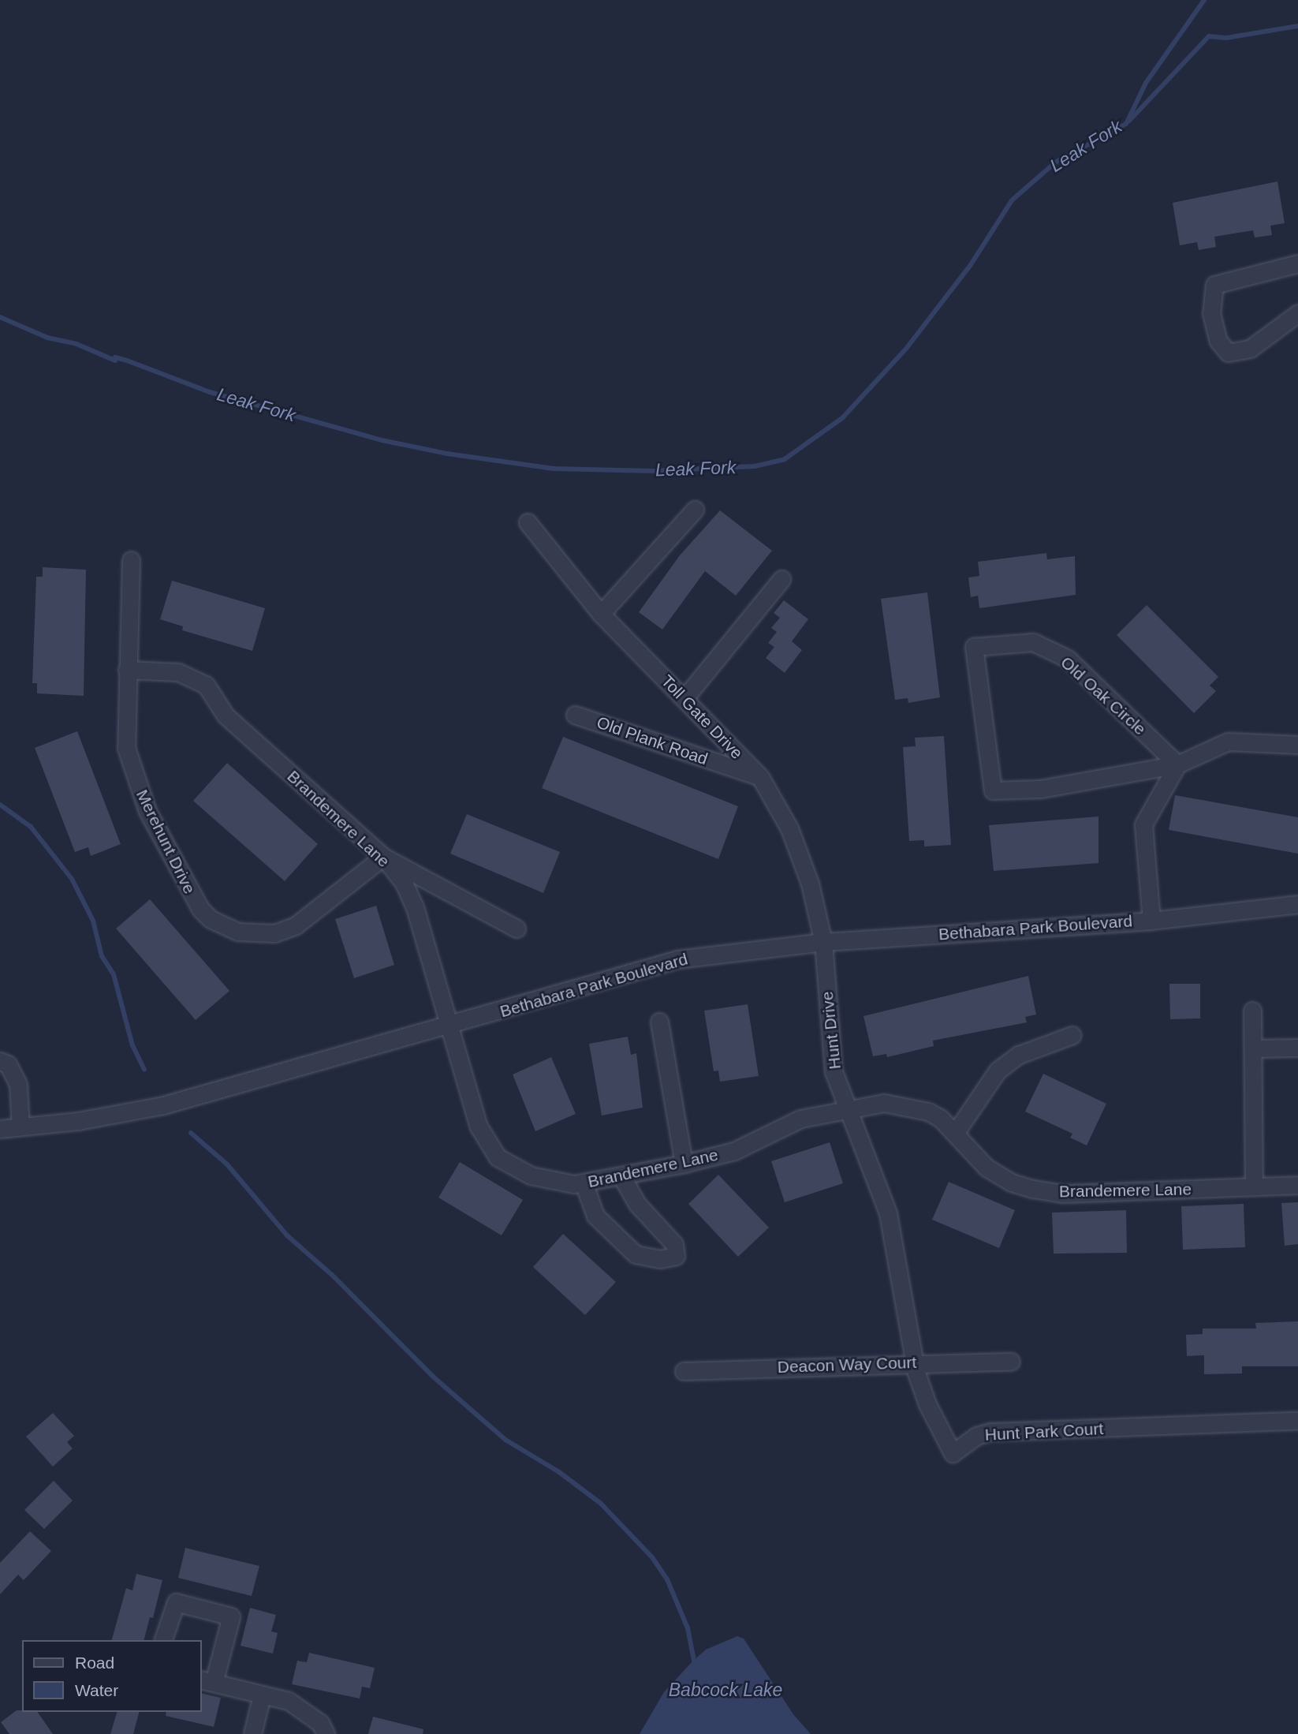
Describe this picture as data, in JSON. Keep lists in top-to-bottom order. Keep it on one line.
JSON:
{"streets":{"street":["Old Oak Circle","Toll Gate Drive","Old Plank Road","Brandemere Lane","Merehunt Drive","Bethabara Park Boulevard","Hunt Drive","Deacon Way Court","Hunt Park Court"]},"crossings":[["Toll Gate Drive","Old Plank Road"],["Toll Gate Drive","Bethabara Park Boulevard"],["Toll Gate Drive","Hunt Drive"],["Brandemere Lane","Merehunt Drive"],["Brandemere Lane","Bethabara Park Boulevard"],["Brandemere Lane","Hunt Drive"],["Bethabara Park Boulevard","Hunt Drive"],["Hunt Drive","Hunt Park Court"],["Deacon Way Court","Hunt Park Court"]],"water":["Leak Fork","Babcock Lake"],"legend":["Road","Water"]}
